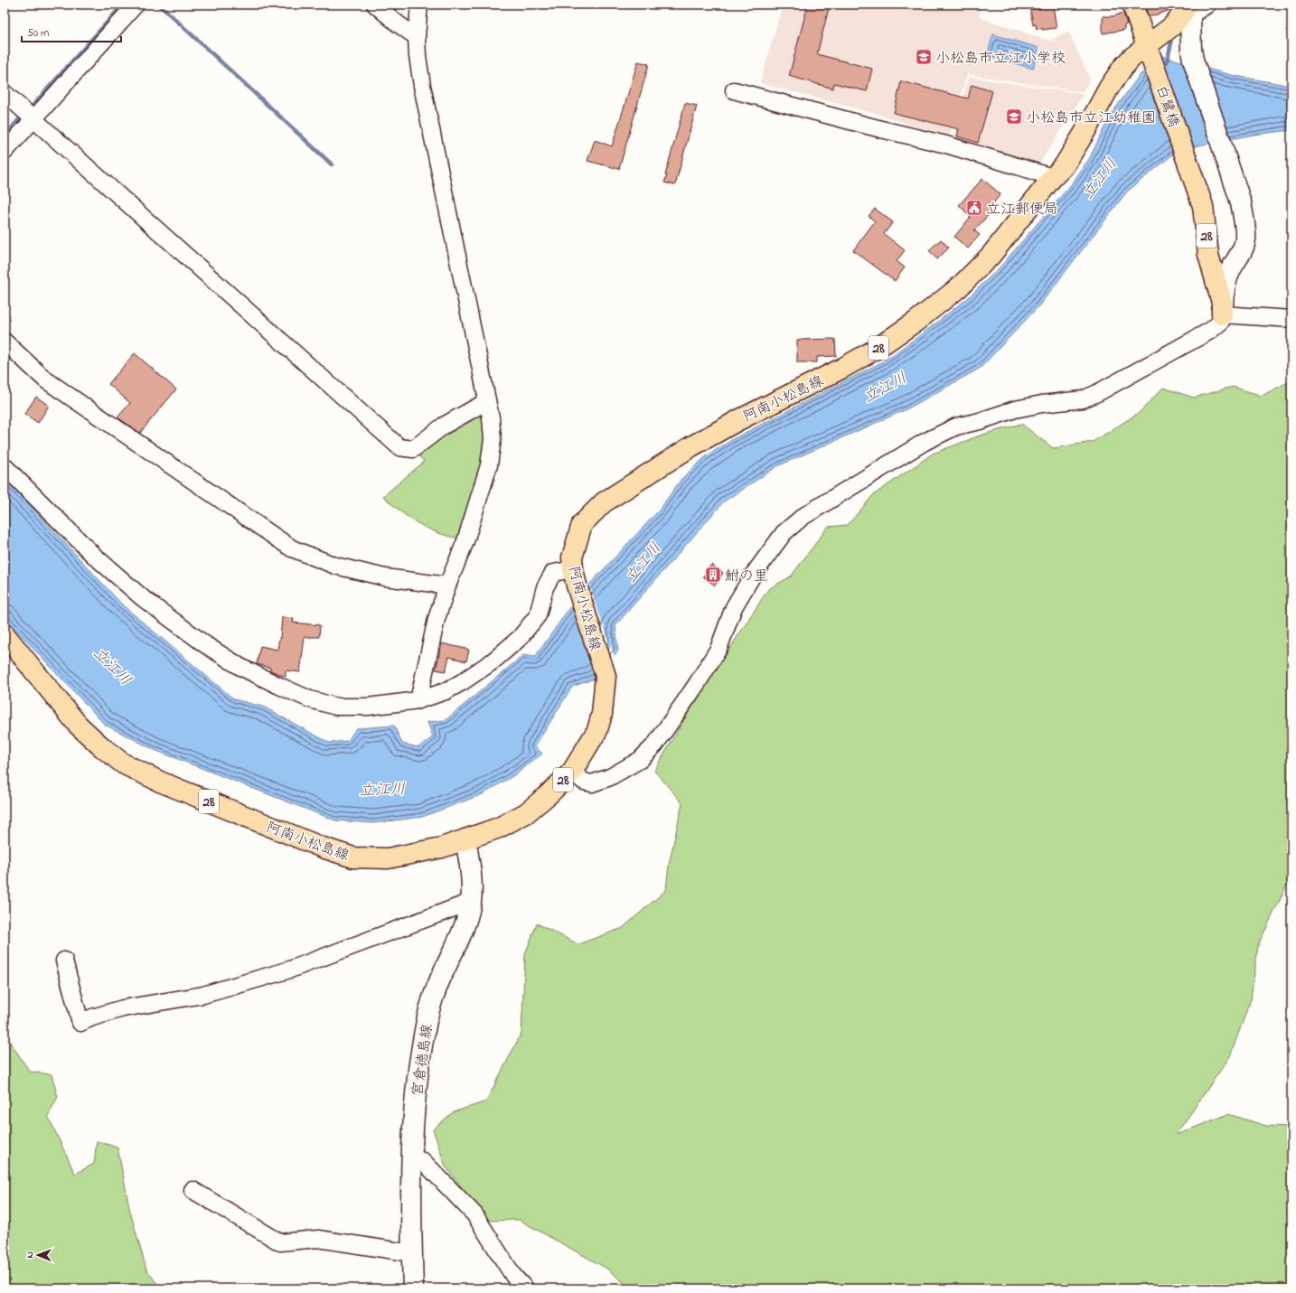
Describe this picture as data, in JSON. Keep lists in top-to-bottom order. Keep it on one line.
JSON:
{"streets":{"main road":["白鷺橋","28","阿南小松島線","宮倉徳島線"]},"crossings":[["白鷺橋","28"],["白鷺橋","阿南小松島線"],["28","阿南小松島線"],["阿南小松島線","宮倉徳島線"]],"water":["立江川"],"places":{"school or university":["小松島市立江小学校","小松島市立江幼稚園"],"public building":["立江郵便局"],"building":["鮒の里"]},"scale_bar":"50 m","north":"left"}
